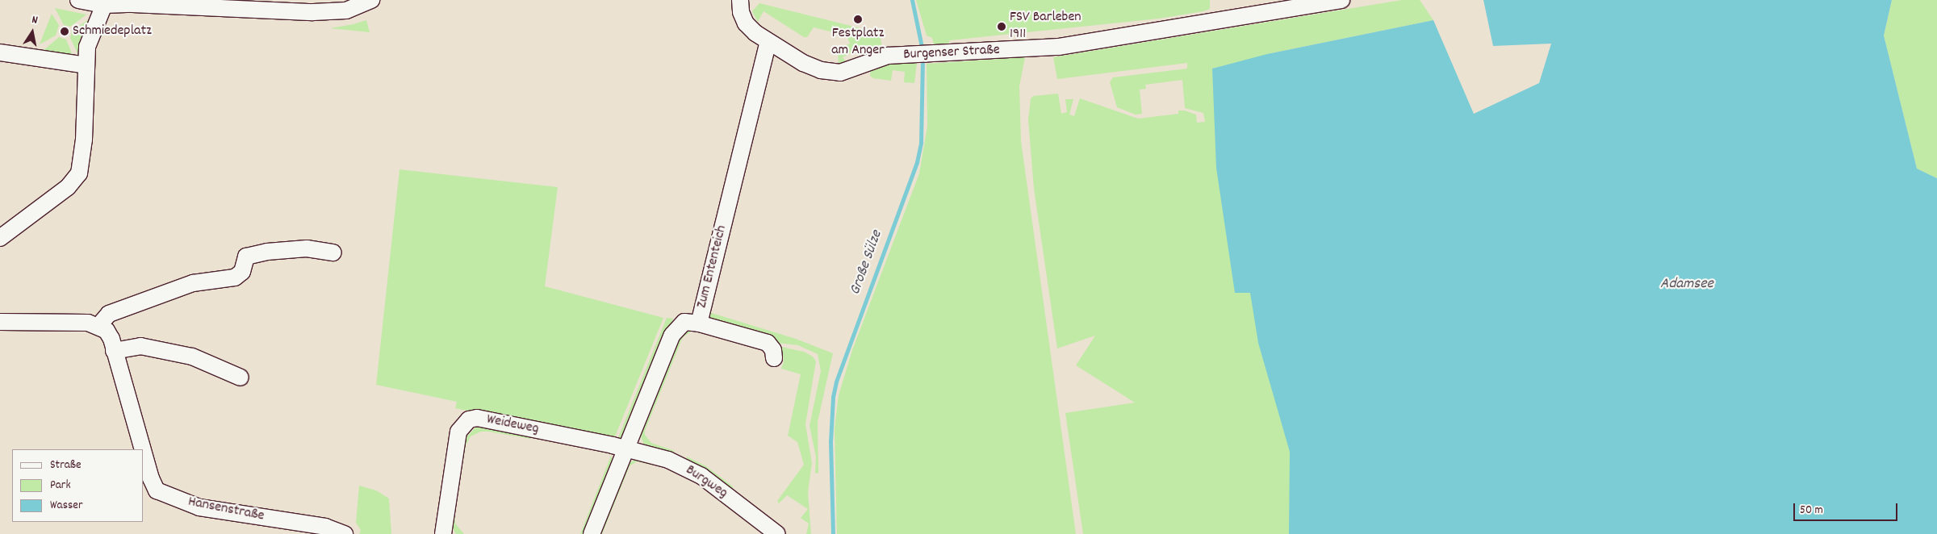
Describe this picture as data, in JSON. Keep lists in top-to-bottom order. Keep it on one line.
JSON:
{"streets":{"street":["Burgenser Straße","Zum Ententeich","Weideweg","Burgweg","Hansenstraße"]},"crossings":[["Burgenser Straße","Zum Ententeich"],["Zum Ententeich","Weideweg"],["Zum Ententeich","Burgweg"],["Weideweg","Burgweg"]],"water":["Große Sülze","Adamsee"],"places":["Festplatz am Anger","FSV Barleben 1911","Schmiedeplatz"],"legend":["Straße","Park","Wasser"],"scale_bar":"50 m","north":"top"}
